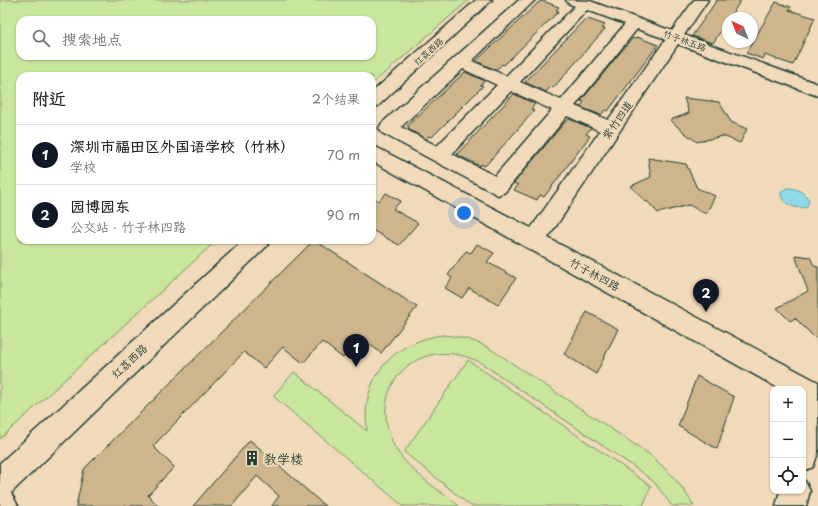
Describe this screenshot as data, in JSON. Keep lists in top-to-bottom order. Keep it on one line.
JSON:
{"streets":{"street":["竹子林五路","红荔西路","紫竹四道","竹子林四路"]},"crossings":[["竹子林五路","紫竹四道"],["紫竹四道","竹子林四路"]],"places":{"building":["教学楼"]},"north":"top left","page":{"search":"搜索地点","heading":["附近","2个结果"],"list":[{"mark":"1","name":"深圳市福田区外国语学校（竹林）","note":"学校","value":"70 m"},{"mark":"2","name":"园博园东","note":"公交站 · 竹子林四路","value":"90 m"}],"pins":["2","1"],"map_buttons":["+","−"]}}
